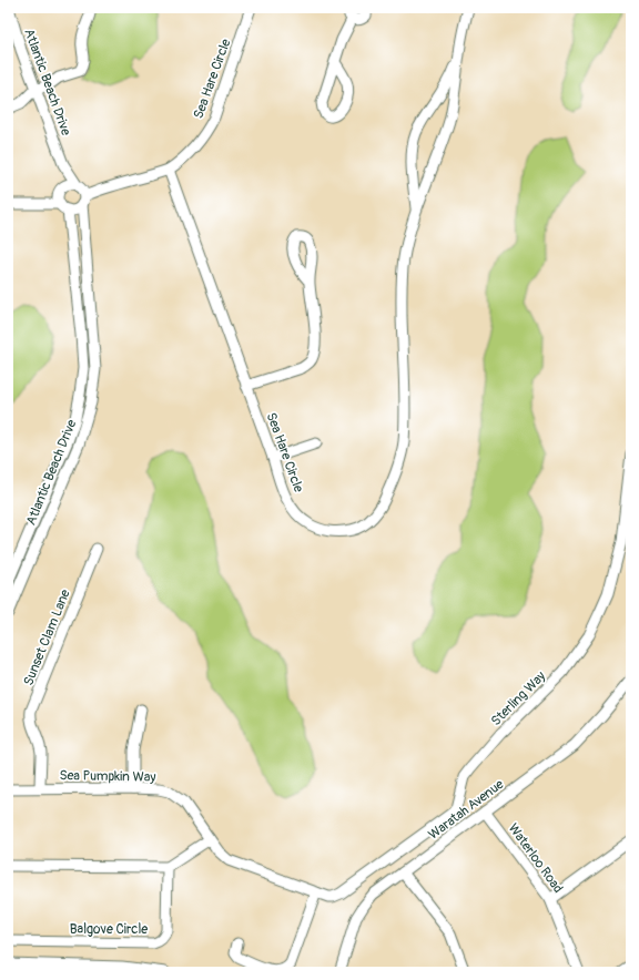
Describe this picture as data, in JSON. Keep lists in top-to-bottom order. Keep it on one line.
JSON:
{"streets":{"street":["Sea Hare Circle","Atlantic Beach Drive","Sunset Clam Lane","Sterling Way","Sea Pumpkin Way","Waratah Avenue","Waterloo Road","Balgove Circle"]},"crossings":[["Sea Hare Circle","Atlantic Beach Drive"],["Sunset Clam Lane","Sea Pumpkin Way"],["Sterling Way","Sea Pumpkin Way"],["Waratah Avenue","Waterloo Road"]]}
